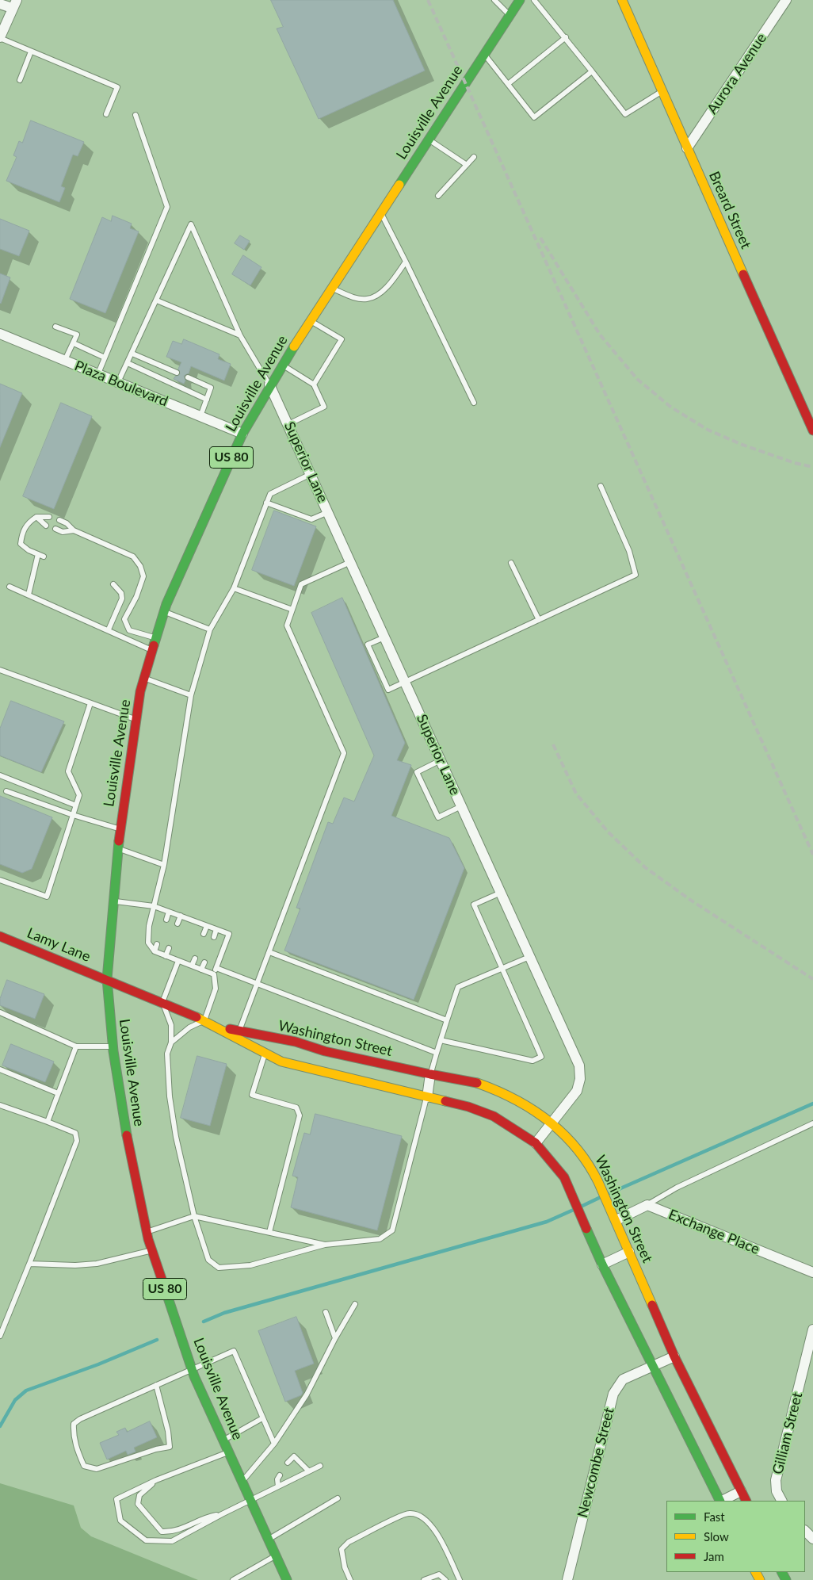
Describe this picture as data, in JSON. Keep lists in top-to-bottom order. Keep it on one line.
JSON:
{"streets":{"street":["Aurora Avenue","Louisville Avenue","Breard Street","Plaza Boulevard","US 80","Superior Lane","Lamy Lane","Washington Street","Exchange Place","Gilliam Street","Newcombe Street"]},"crossings":[["Aurora Avenue","Breard Street"],["Louisville Avenue","Plaza Boulevard"],["Louisville Avenue","Superior Lane"],["Louisville Avenue","Lamy Lane"],["Louisville Avenue","Washington Street"],["Superior Lane","Washington Street"],["Lamy Lane","Washington Street"],["Washington Street","Newcombe Street"]],"legend":["Fast","Slow","Jam"]}
